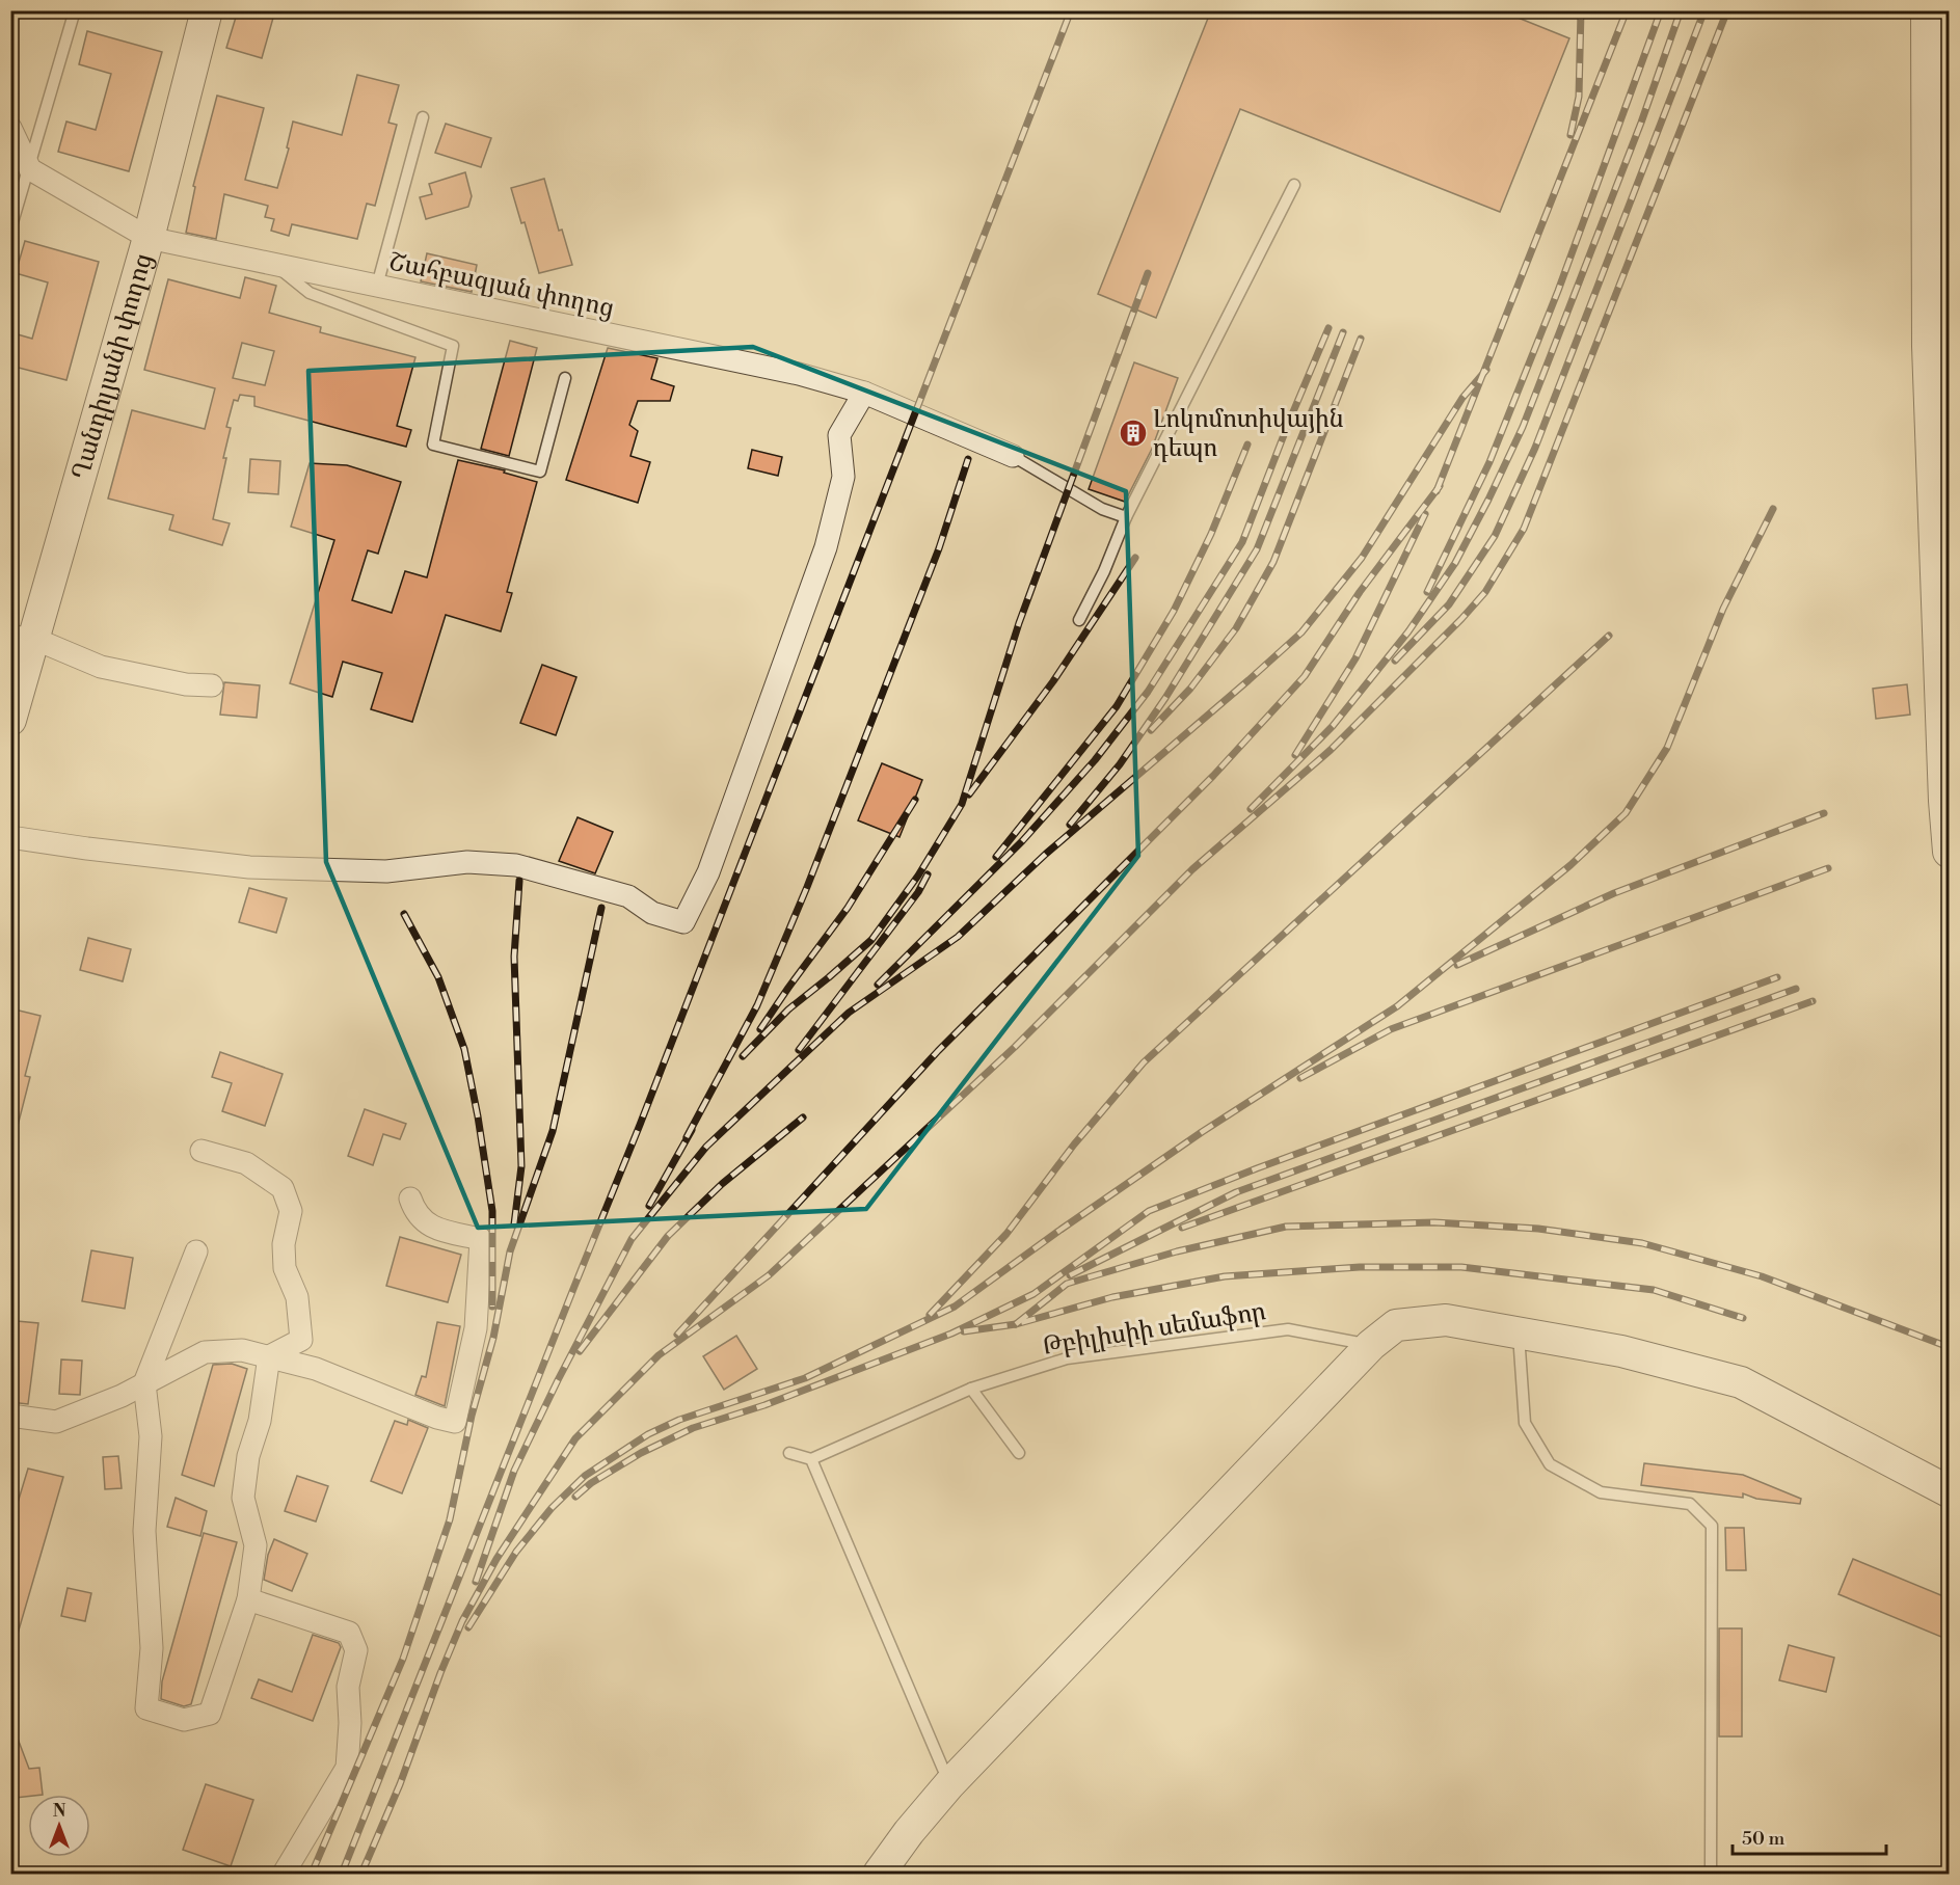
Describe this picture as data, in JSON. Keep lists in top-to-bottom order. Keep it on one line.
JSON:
{"streets":{"street":["Շահբազյան փողոց","Ղանդիլյանի փողոց"],"lane":["Թբիլիսիի սեմաֆոր"]},"crossings":[["Շահբազյան փողոց","Ղանդիլյանի փողոց"]],"places":{"building":["Լոկոմոտիվային դեպո"]},"scale_bar":"50 m","north":"top"}
